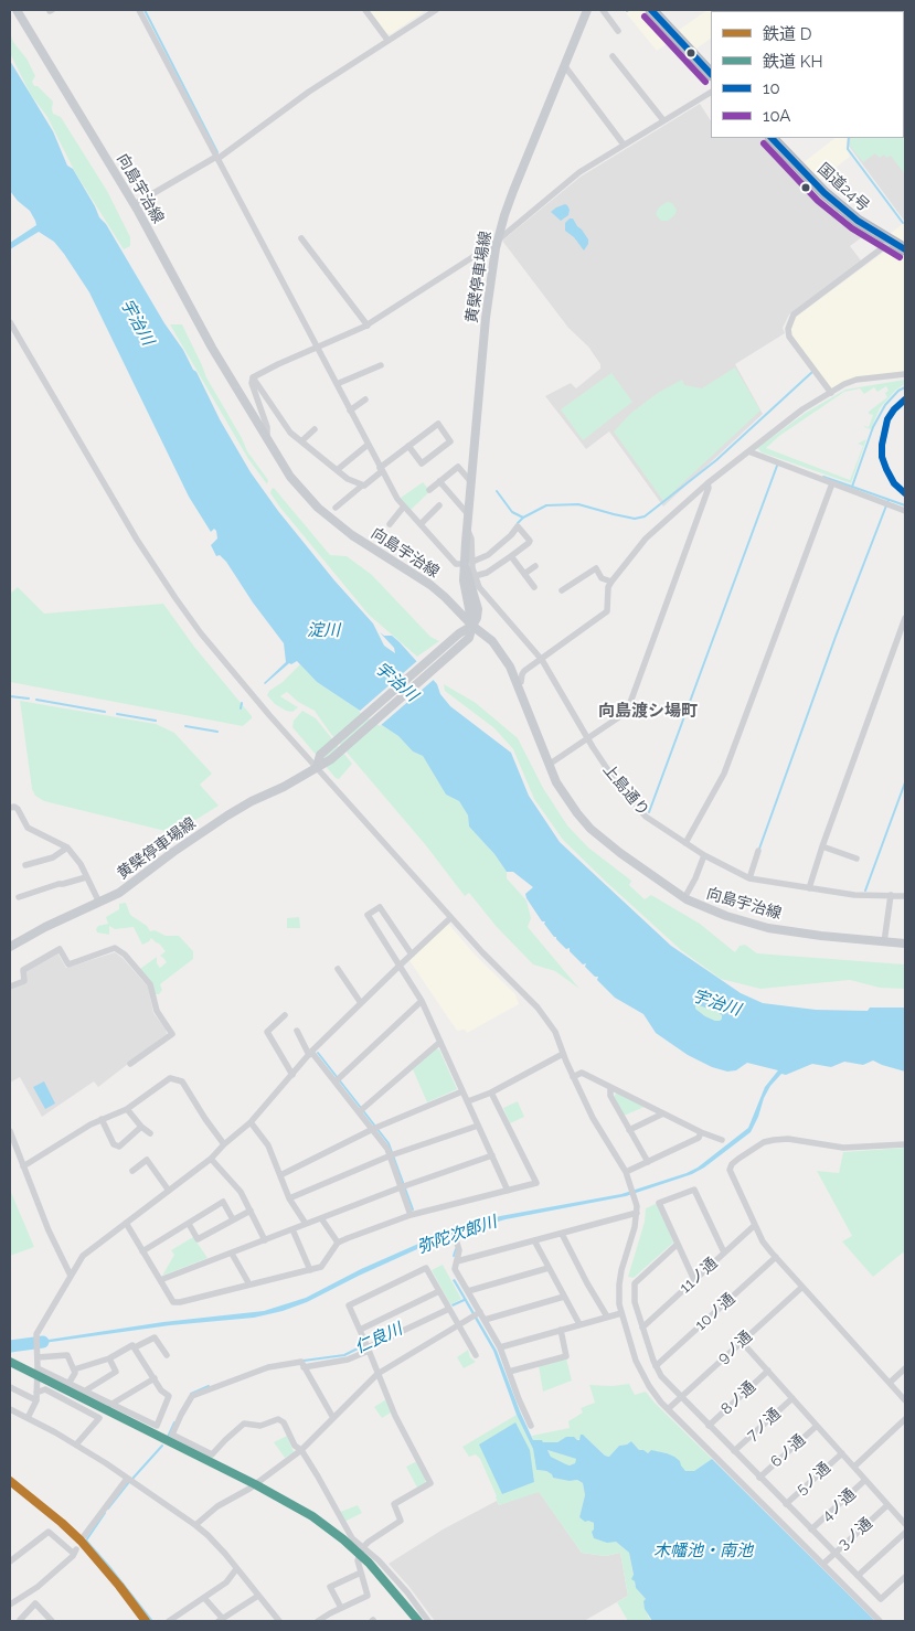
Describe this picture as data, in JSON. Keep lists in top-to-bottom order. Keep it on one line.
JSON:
{"streets":{"highway":["国道24号"],"main road":["向島宇治線","黄檗停車場線"],"street":["上島通り","11ノ通","10ノ通","9ノ通","8ノ通","7ノ通","6ノ通","5ノ通","4ノ通","3ノ通"]},"crossings":[["向島宇治線","黄檗停車場線"],["黄檗停車場線","上島通り"]],"districts":["向島渡シ場町"],"water":["宇治川","淀川","弥陀次郎川","仁良川","木幡池・南池"],"lines":["transit line 10","transit line 10A","rail line KH","rail line D"],"legend":["鉄道 D","鉄道 KH","10","10A"]}
